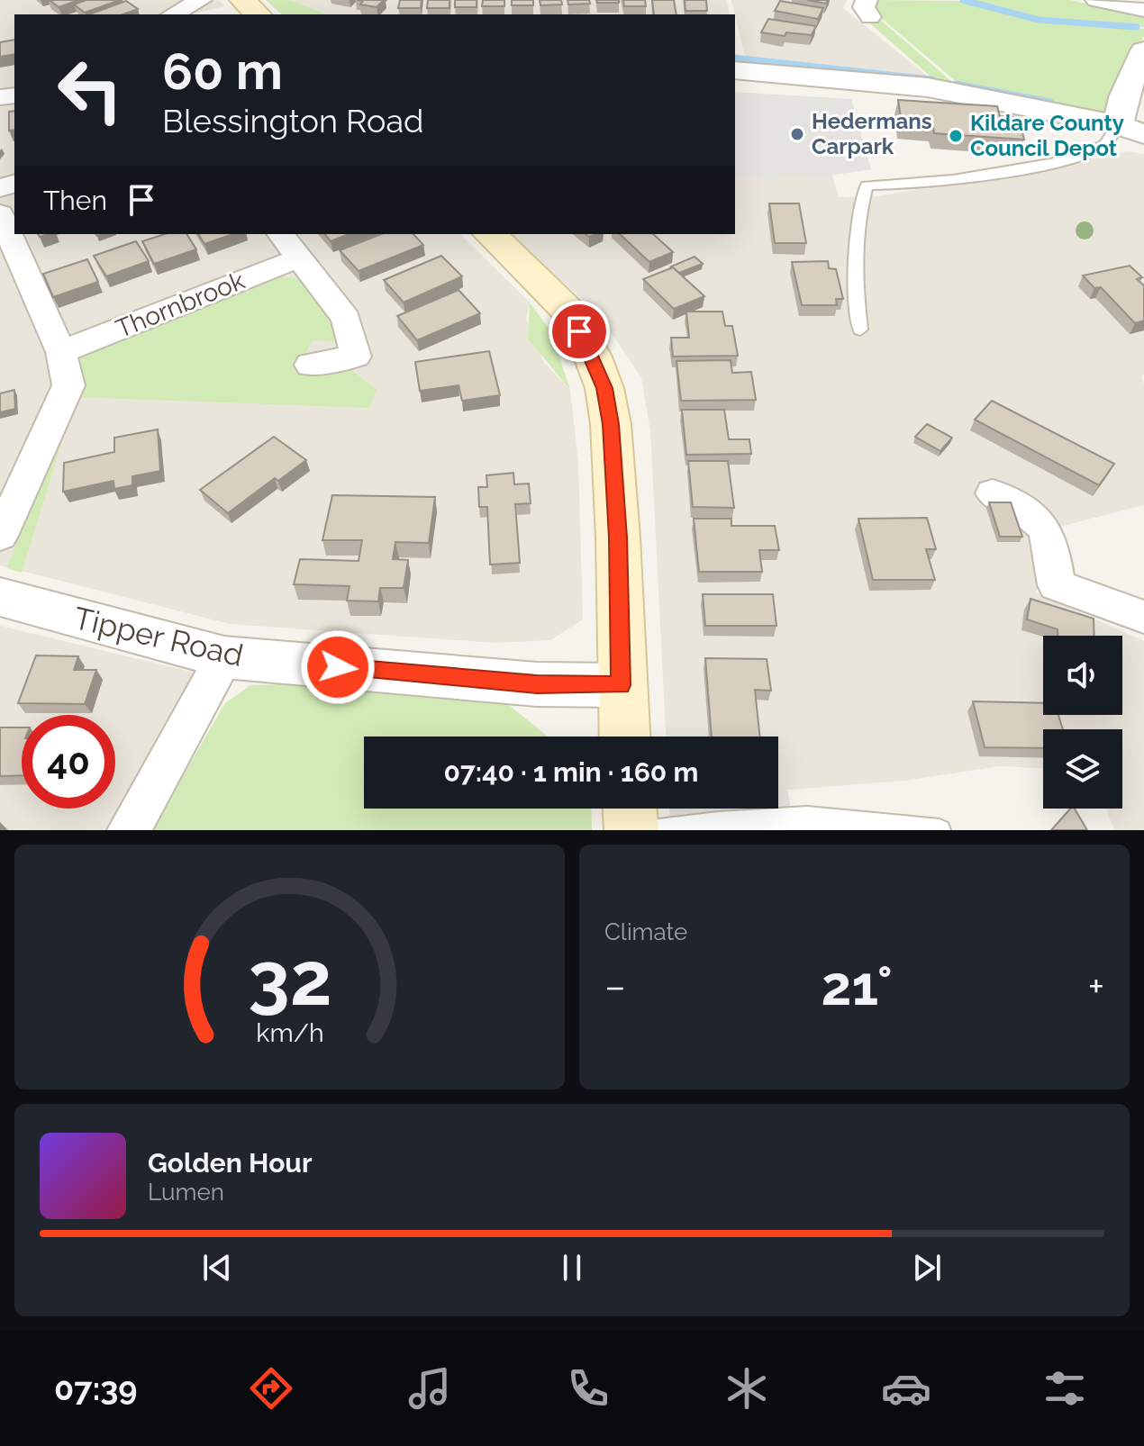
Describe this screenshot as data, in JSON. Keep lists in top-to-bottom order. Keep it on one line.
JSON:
{"streets":{"street":["Thornbrook","Tipper Road"]},"places":["Hedermans Carpark","Kildare County Council Depot"],"page":{"turn":["60 m","Blessington Road"],"then":"Then","limit":"40","trip":"07:40 · 1 min · 160 m","tile":"Climate","heat":["−","21°","+"],"song":["Golden Hour","Lumen"],"tabs":"07:39","gauge":["32","km/h"]}}
